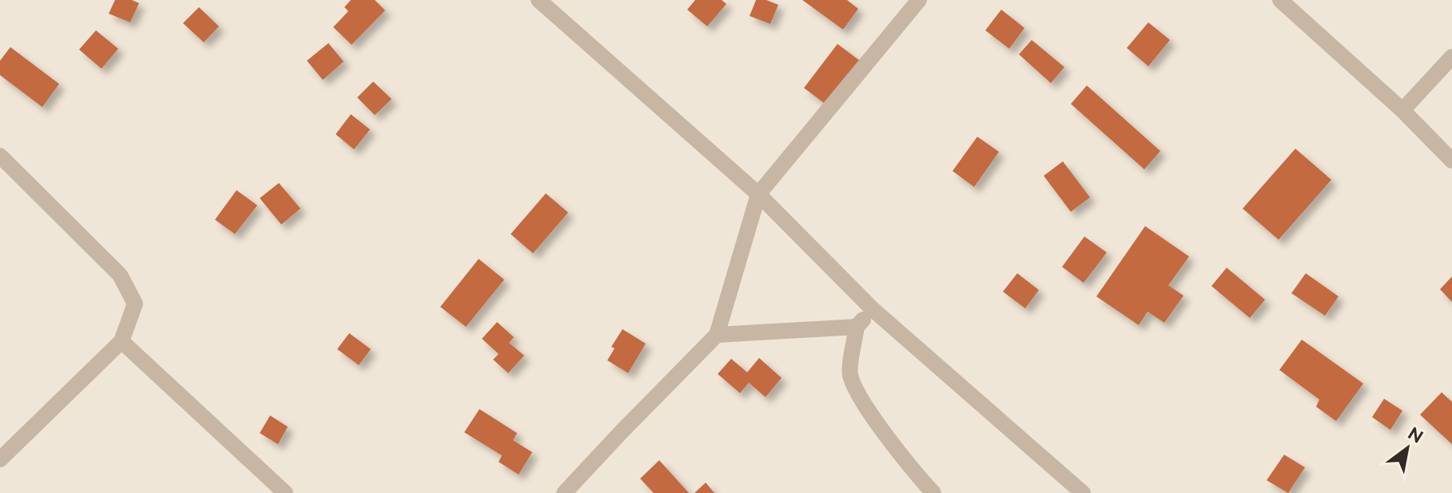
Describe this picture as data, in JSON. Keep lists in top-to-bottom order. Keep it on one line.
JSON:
{"north":"top right"}
